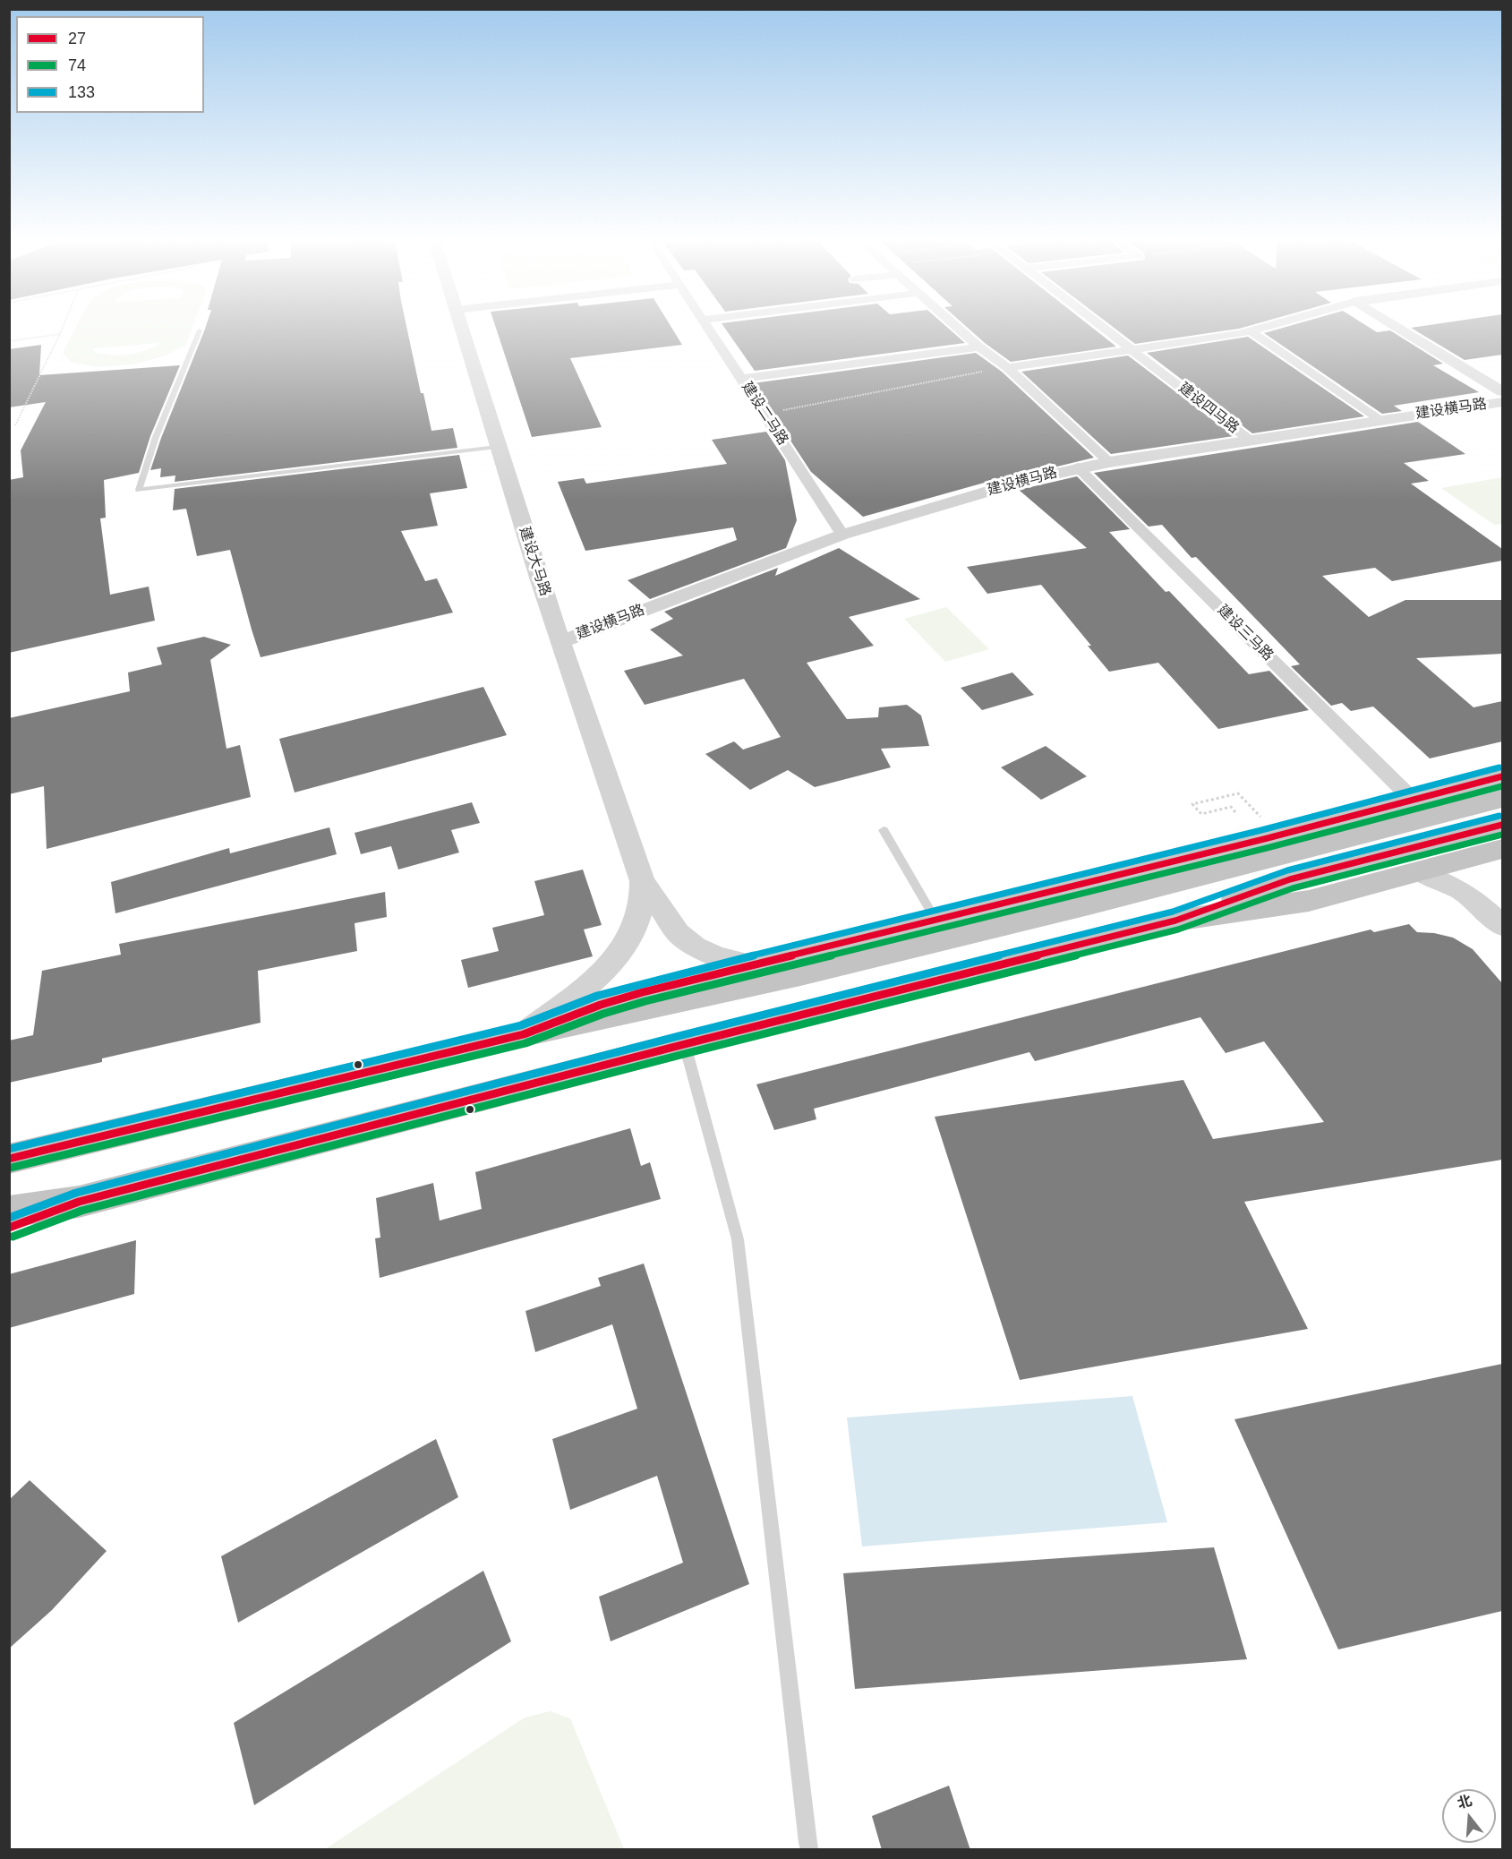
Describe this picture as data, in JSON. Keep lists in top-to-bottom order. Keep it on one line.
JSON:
{"streets":{"street":["建设四马路","建设横马路","建设二马路","建设大马路","建设三马路"]},"crossings":[["建设四马路","建设横马路"],["建设横马路","建设二马路"],["建设横马路","建设大马路"],["建设横马路","建设三马路"]],"lines":["transit line 133","transit line 27","transit line 74"],"legend":["27","74","133"],"north":"top"}
